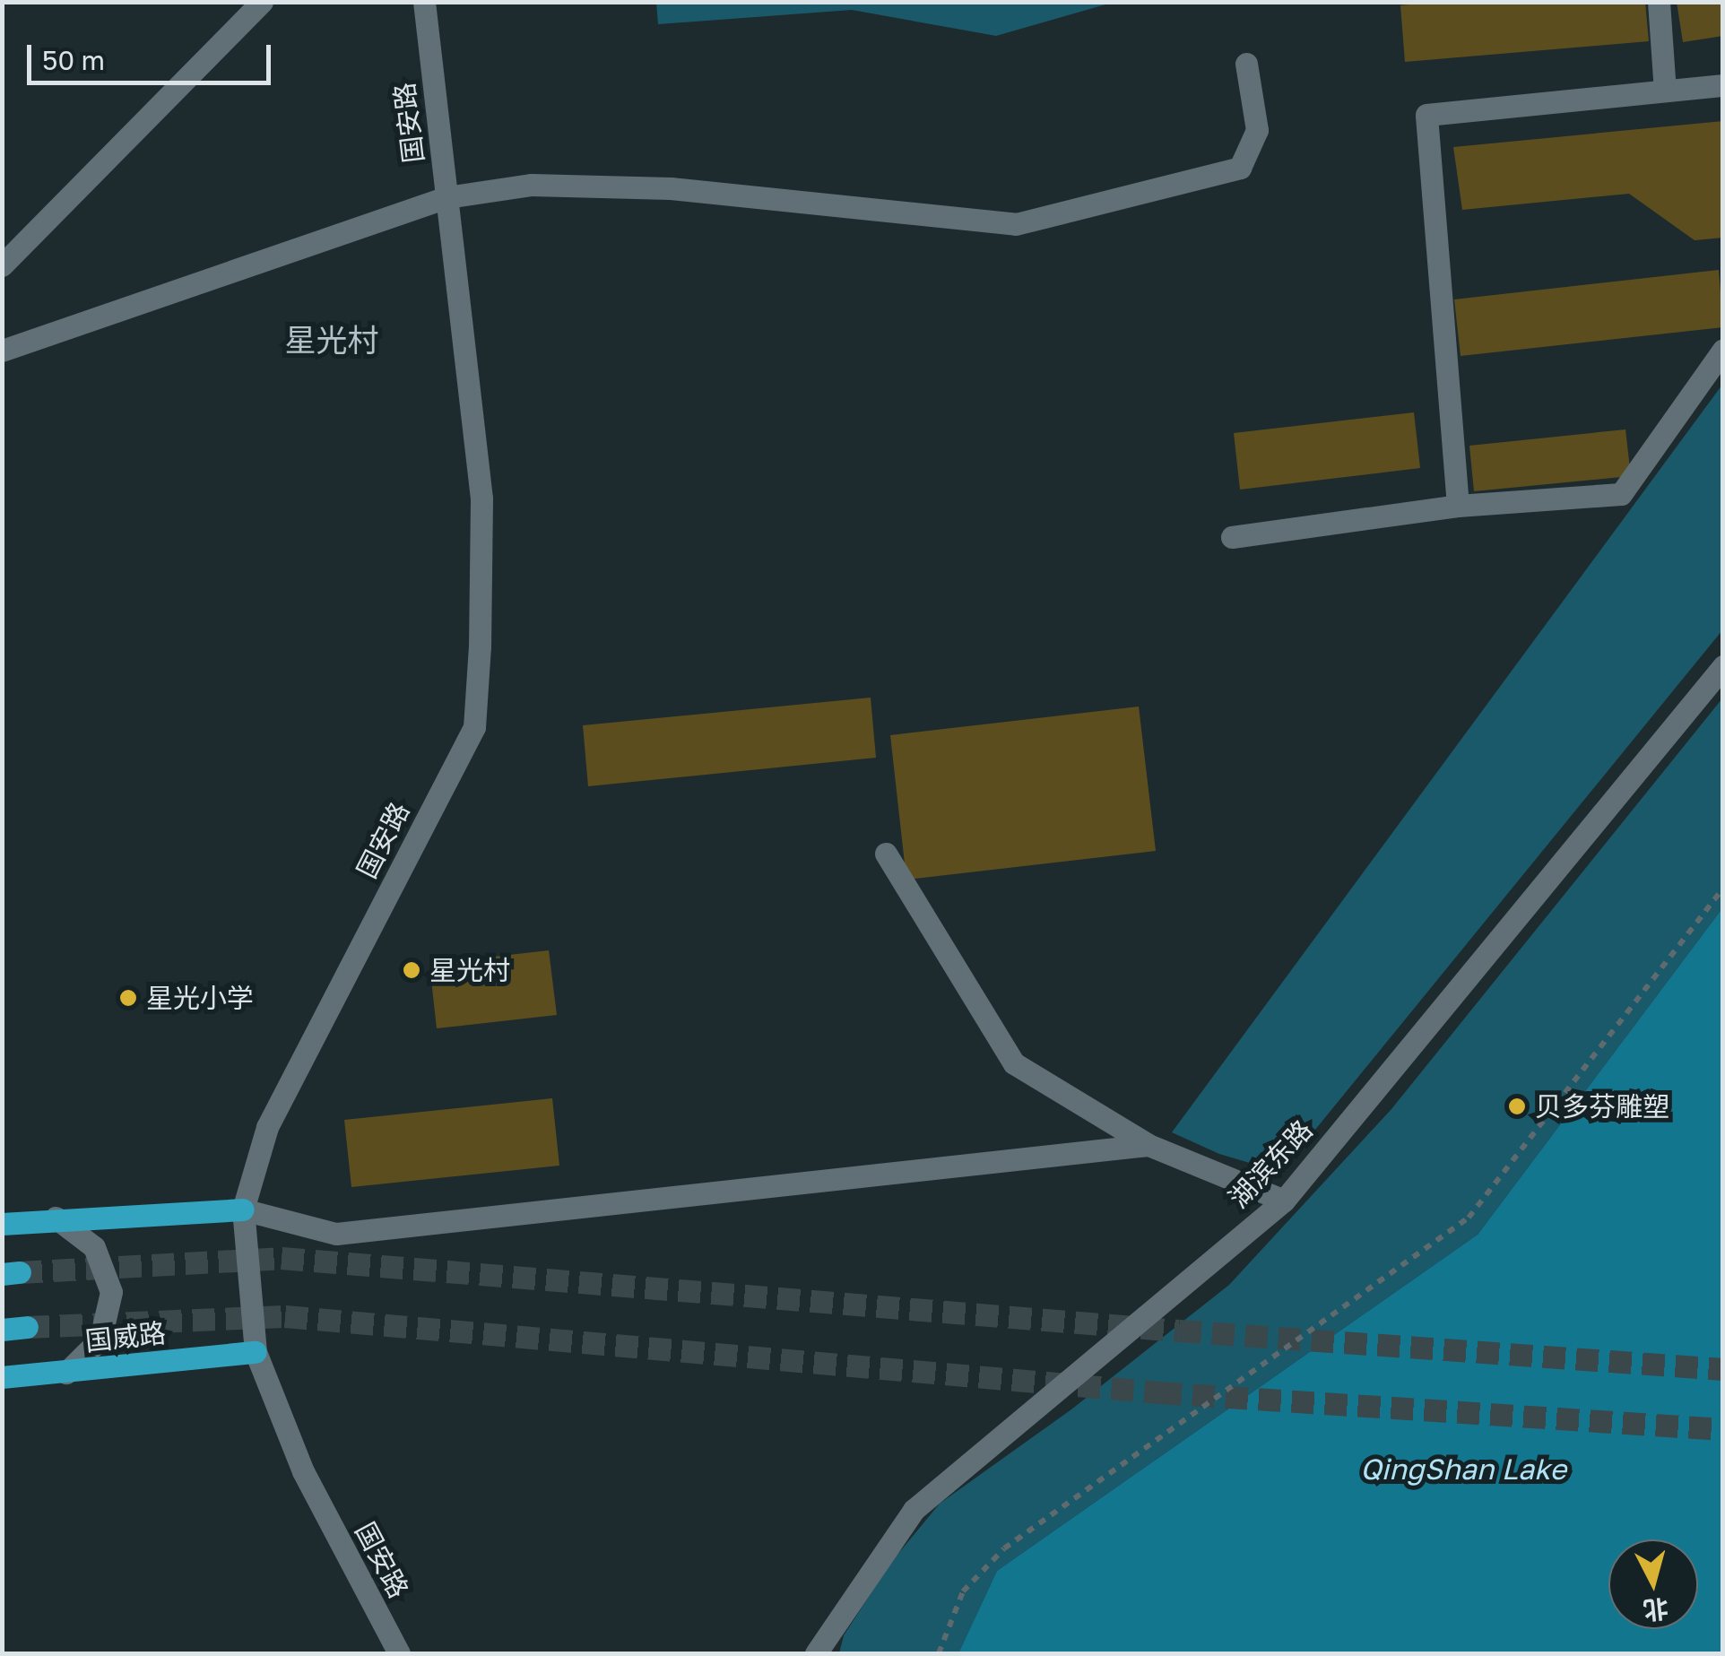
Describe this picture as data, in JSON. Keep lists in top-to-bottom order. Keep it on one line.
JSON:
{"streets":{"main road":["国威路"],"street":["国安路","湖滨东路"]},"crossings":[["国安路","国威路"]],"districts":["星光村"],"water":["QingShan Lake"],"places":["星光村","星光小学","贝多芬雕塑"],"scale_bar":"50 m","north":"bottom"}
